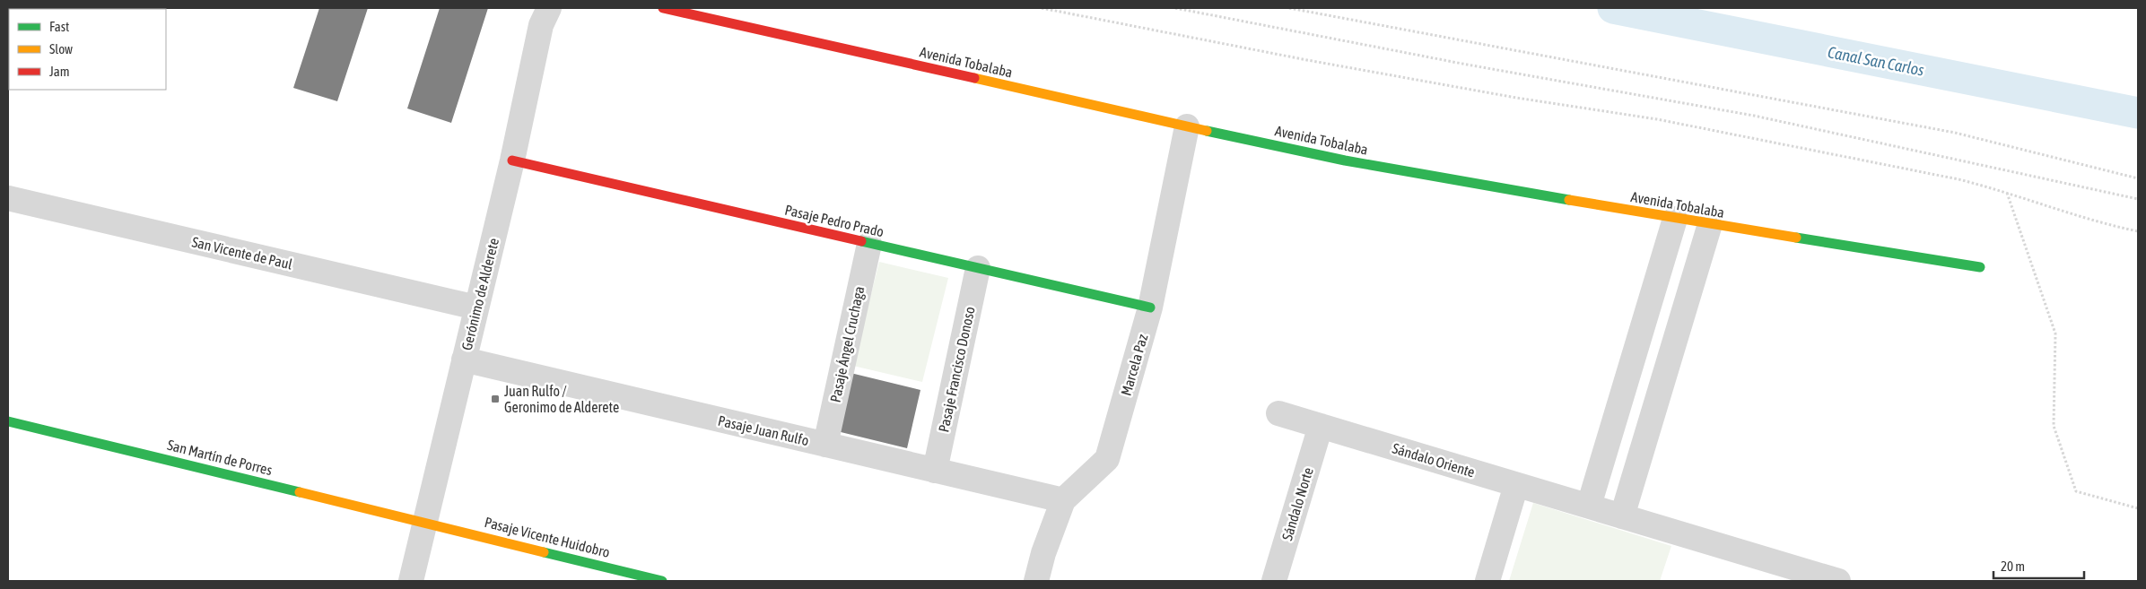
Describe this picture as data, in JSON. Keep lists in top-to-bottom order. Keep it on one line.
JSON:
{"streets":{"street":["Avenida Tobalaba","Pasaje Pedro Prado","San Vicente de Paul","Gerónimo de Alderete","Pasaje Ángel Cruchaga","Marcela Paz","Pasaje Francisco Donoso","Pasaje Juan Rulfo","San Martín de Porres","Sándalo Oriente","Sándalo Norte","Pasaje Vicente Huidobro"]},"crossings":[["Avenida Tobalaba","Marcela Paz"],["Pasaje Pedro Prado","Gerónimo de Alderete"],["Pasaje Pedro Prado","Pasaje Ángel Cruchaga"],["Pasaje Pedro Prado","Marcela Paz"],["Pasaje Pedro Prado","Pasaje Francisco Donoso"],["San Vicente de Paul","Gerónimo de Alderete"],["Gerónimo de Alderete","Pasaje Juan Rulfo"],["Gerónimo de Alderete","San Martín de Porres"],["Gerónimo de Alderete","Pasaje Vicente Huidobro"],["Pasaje Ángel Cruchaga","Pasaje Juan Rulfo"],["Marcela Paz","Pasaje Juan Rulfo"],["Pasaje Francisco Donoso","Pasaje Juan Rulfo"],["San Martín de Porres","Pasaje Vicente Huidobro"],["Sándalo Oriente","Sándalo Norte"]],"water":["Canal San Carlos"],"places":{"transit":["Juan Rulfo / Geronimo de Alderete"]},"legend":["Fast","Slow","Jam"],"scale_bar":"20 m"}
